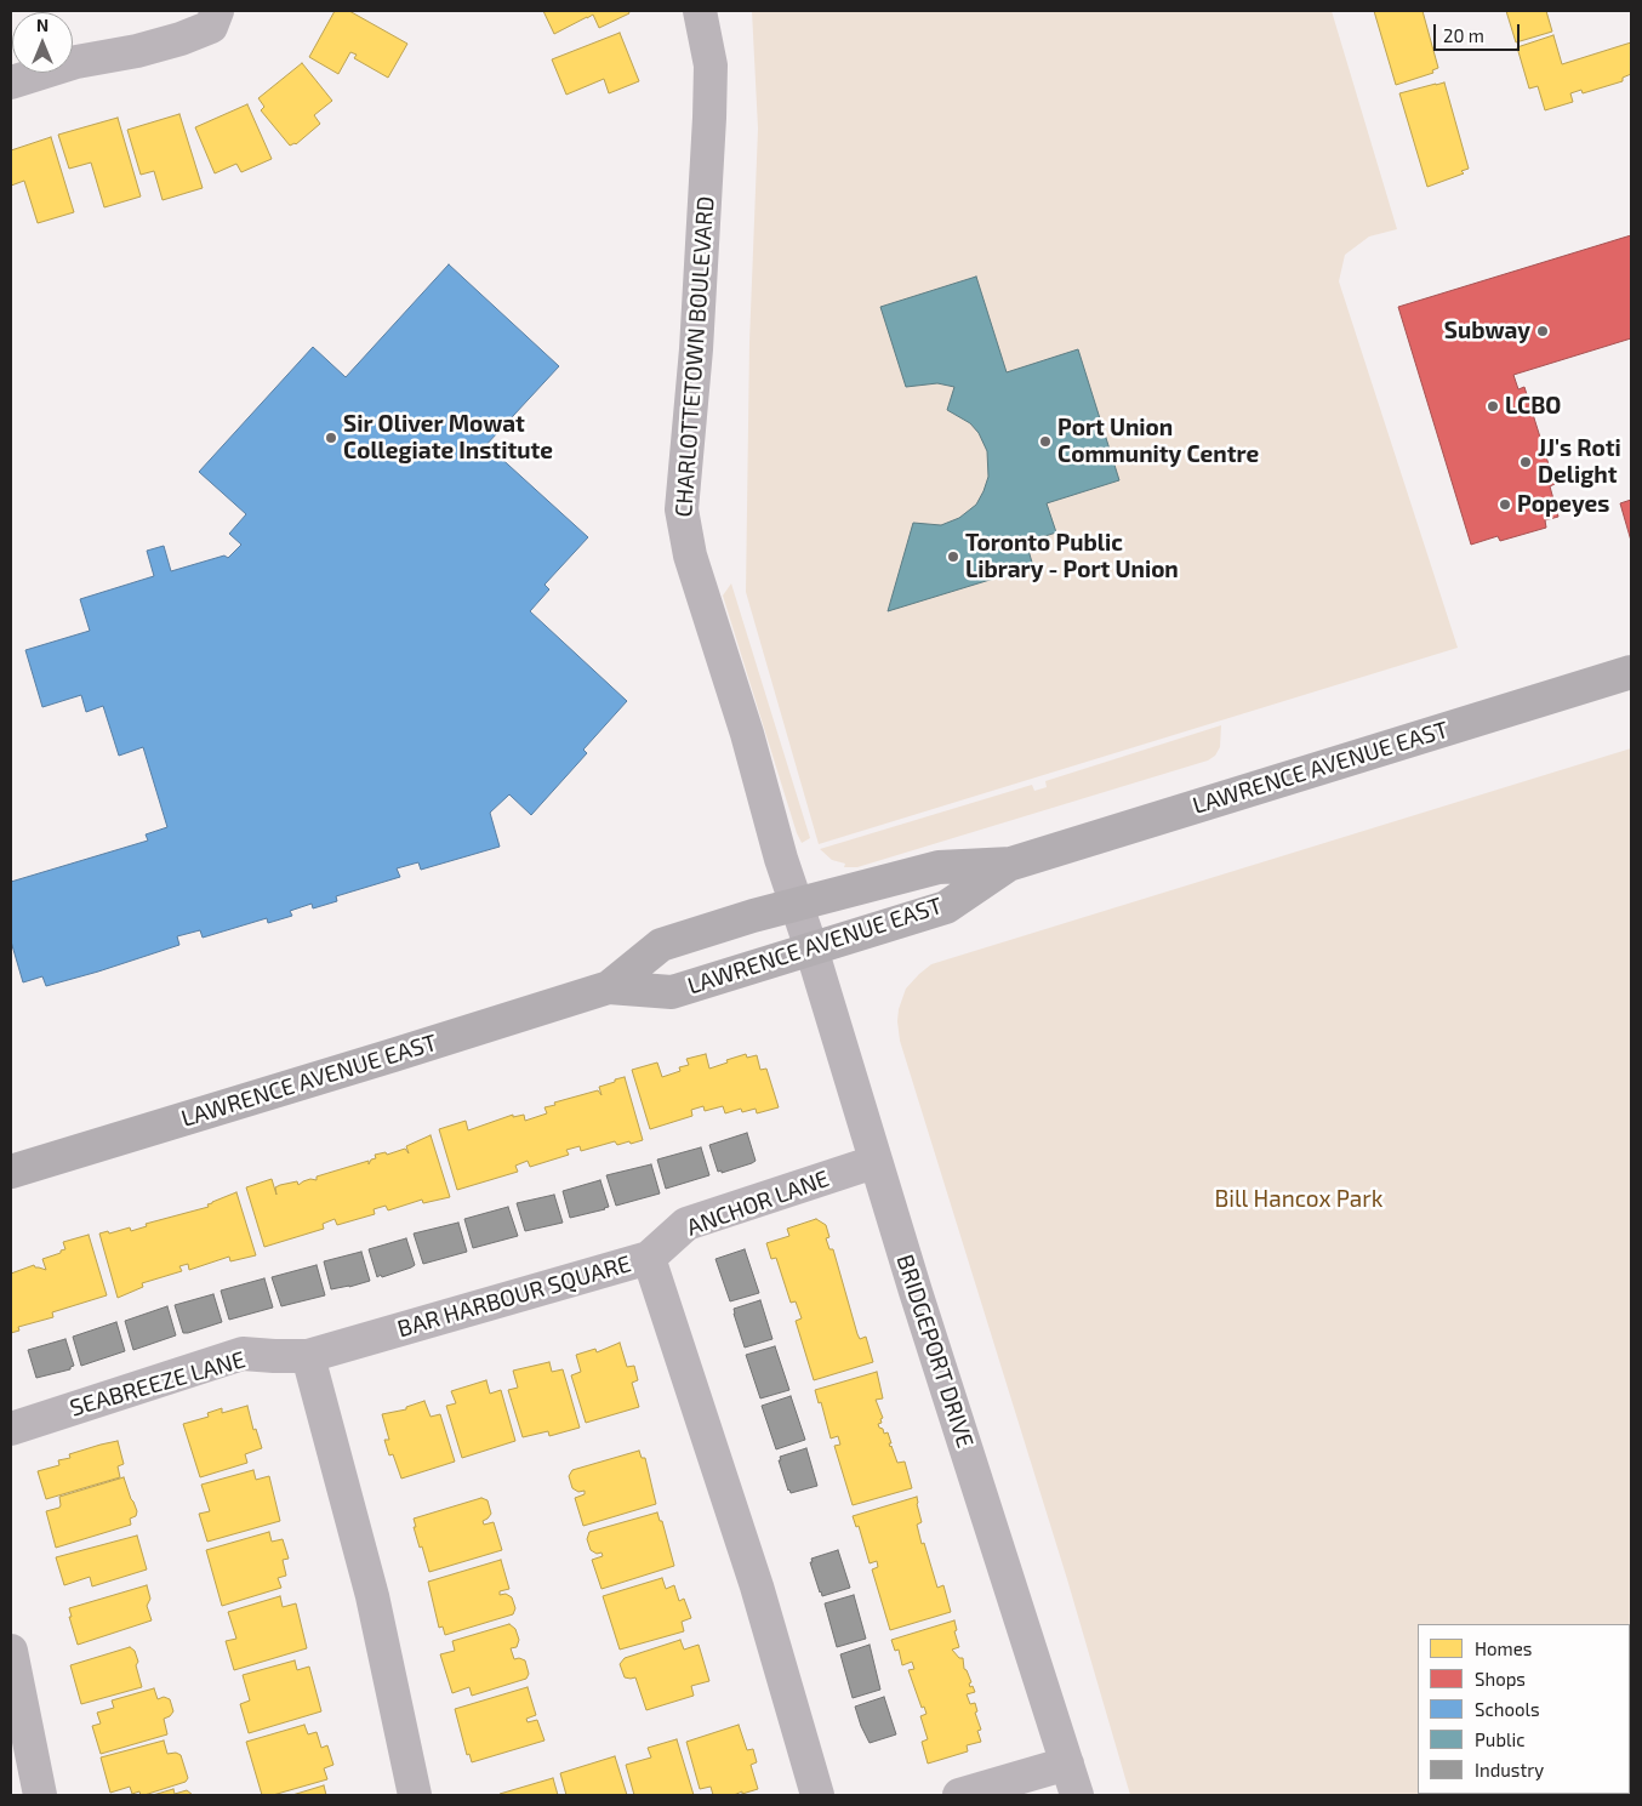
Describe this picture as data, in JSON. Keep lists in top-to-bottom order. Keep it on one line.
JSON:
{"streets":{"main road":["LAWRENCE AVENUE EAST"],"street":["CHARLOTTETOWN BOULEVARD","ANCHOR LANE","BAR HARBOUR SQUARE","BRIDGEPORT DRIVE","SEABREEZE LANE"]},"crossings":[["CHARLOTTETOWN BOULEVARD","LAWRENCE AVENUE EAST"],["CHARLOTTETOWN BOULEVARD","BRIDGEPORT DRIVE"],["LAWRENCE AVENUE EAST","BRIDGEPORT DRIVE"],["ANCHOR LANE","BAR HARBOUR SQUARE"],["ANCHOR LANE","BRIDGEPORT DRIVE"],["BAR HARBOUR SQUARE","SEABREEZE LANE"]],"parks":["Bill Hancox Park"],"places":["Subway","LCBO","Sir Oliver Mowat Collegiate Institute","Port Union Community Centre","JJ's Roti Delight","Popeyes","Toronto Public Library - Port Union"],"legend":["Homes","Shops","Schools","Public","Industry"],"scale_bar":"20 m","north":"top"}
